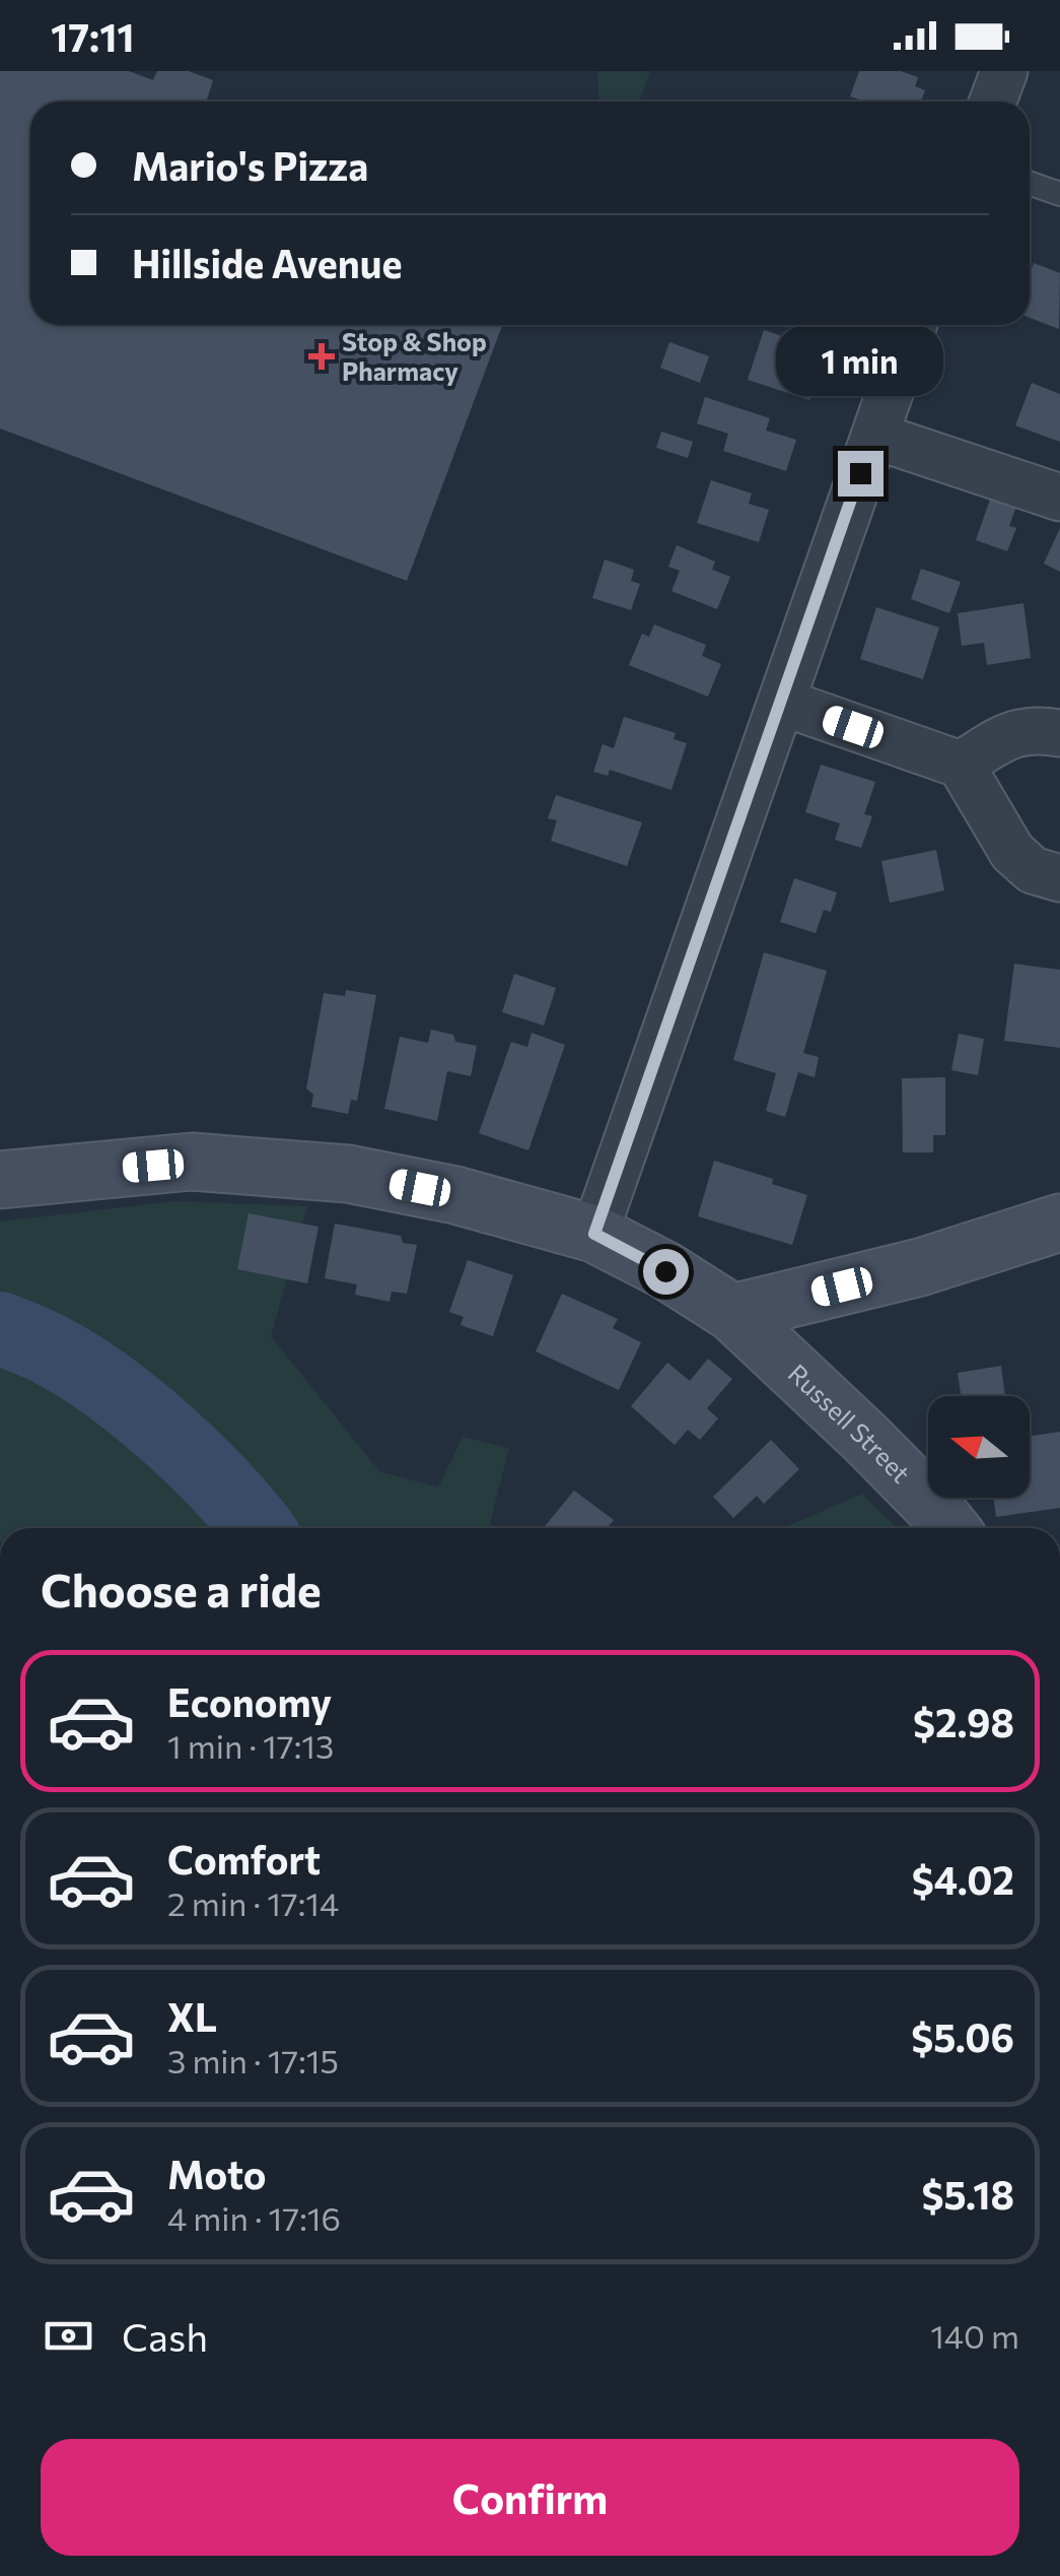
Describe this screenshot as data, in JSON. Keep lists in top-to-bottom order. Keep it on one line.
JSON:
{"streets":{"main road":["Russell Street"]},"places":{"health":["Stop & Shop Pharmacy"]},"north":"left","page":{"status":"17:11","banner":["Mario's Pizza","Hillside Avenue"],"bubble":"1 min","heading":"Choose a ride","list":[{"name":"Economy","note":"1 min · 17:13","value":"$2.98"},{"name":"Comfort","note":"2 min · 17:14","value":"$4.02"},{"name":"XL","note":"3 min · 17:15","value":"$5.06"},{"name":"Moto","note":"4 min · 17:16","value":"$5.18"}],"pay":["Cash","140 m"],"buttons":"Confirm"}}
